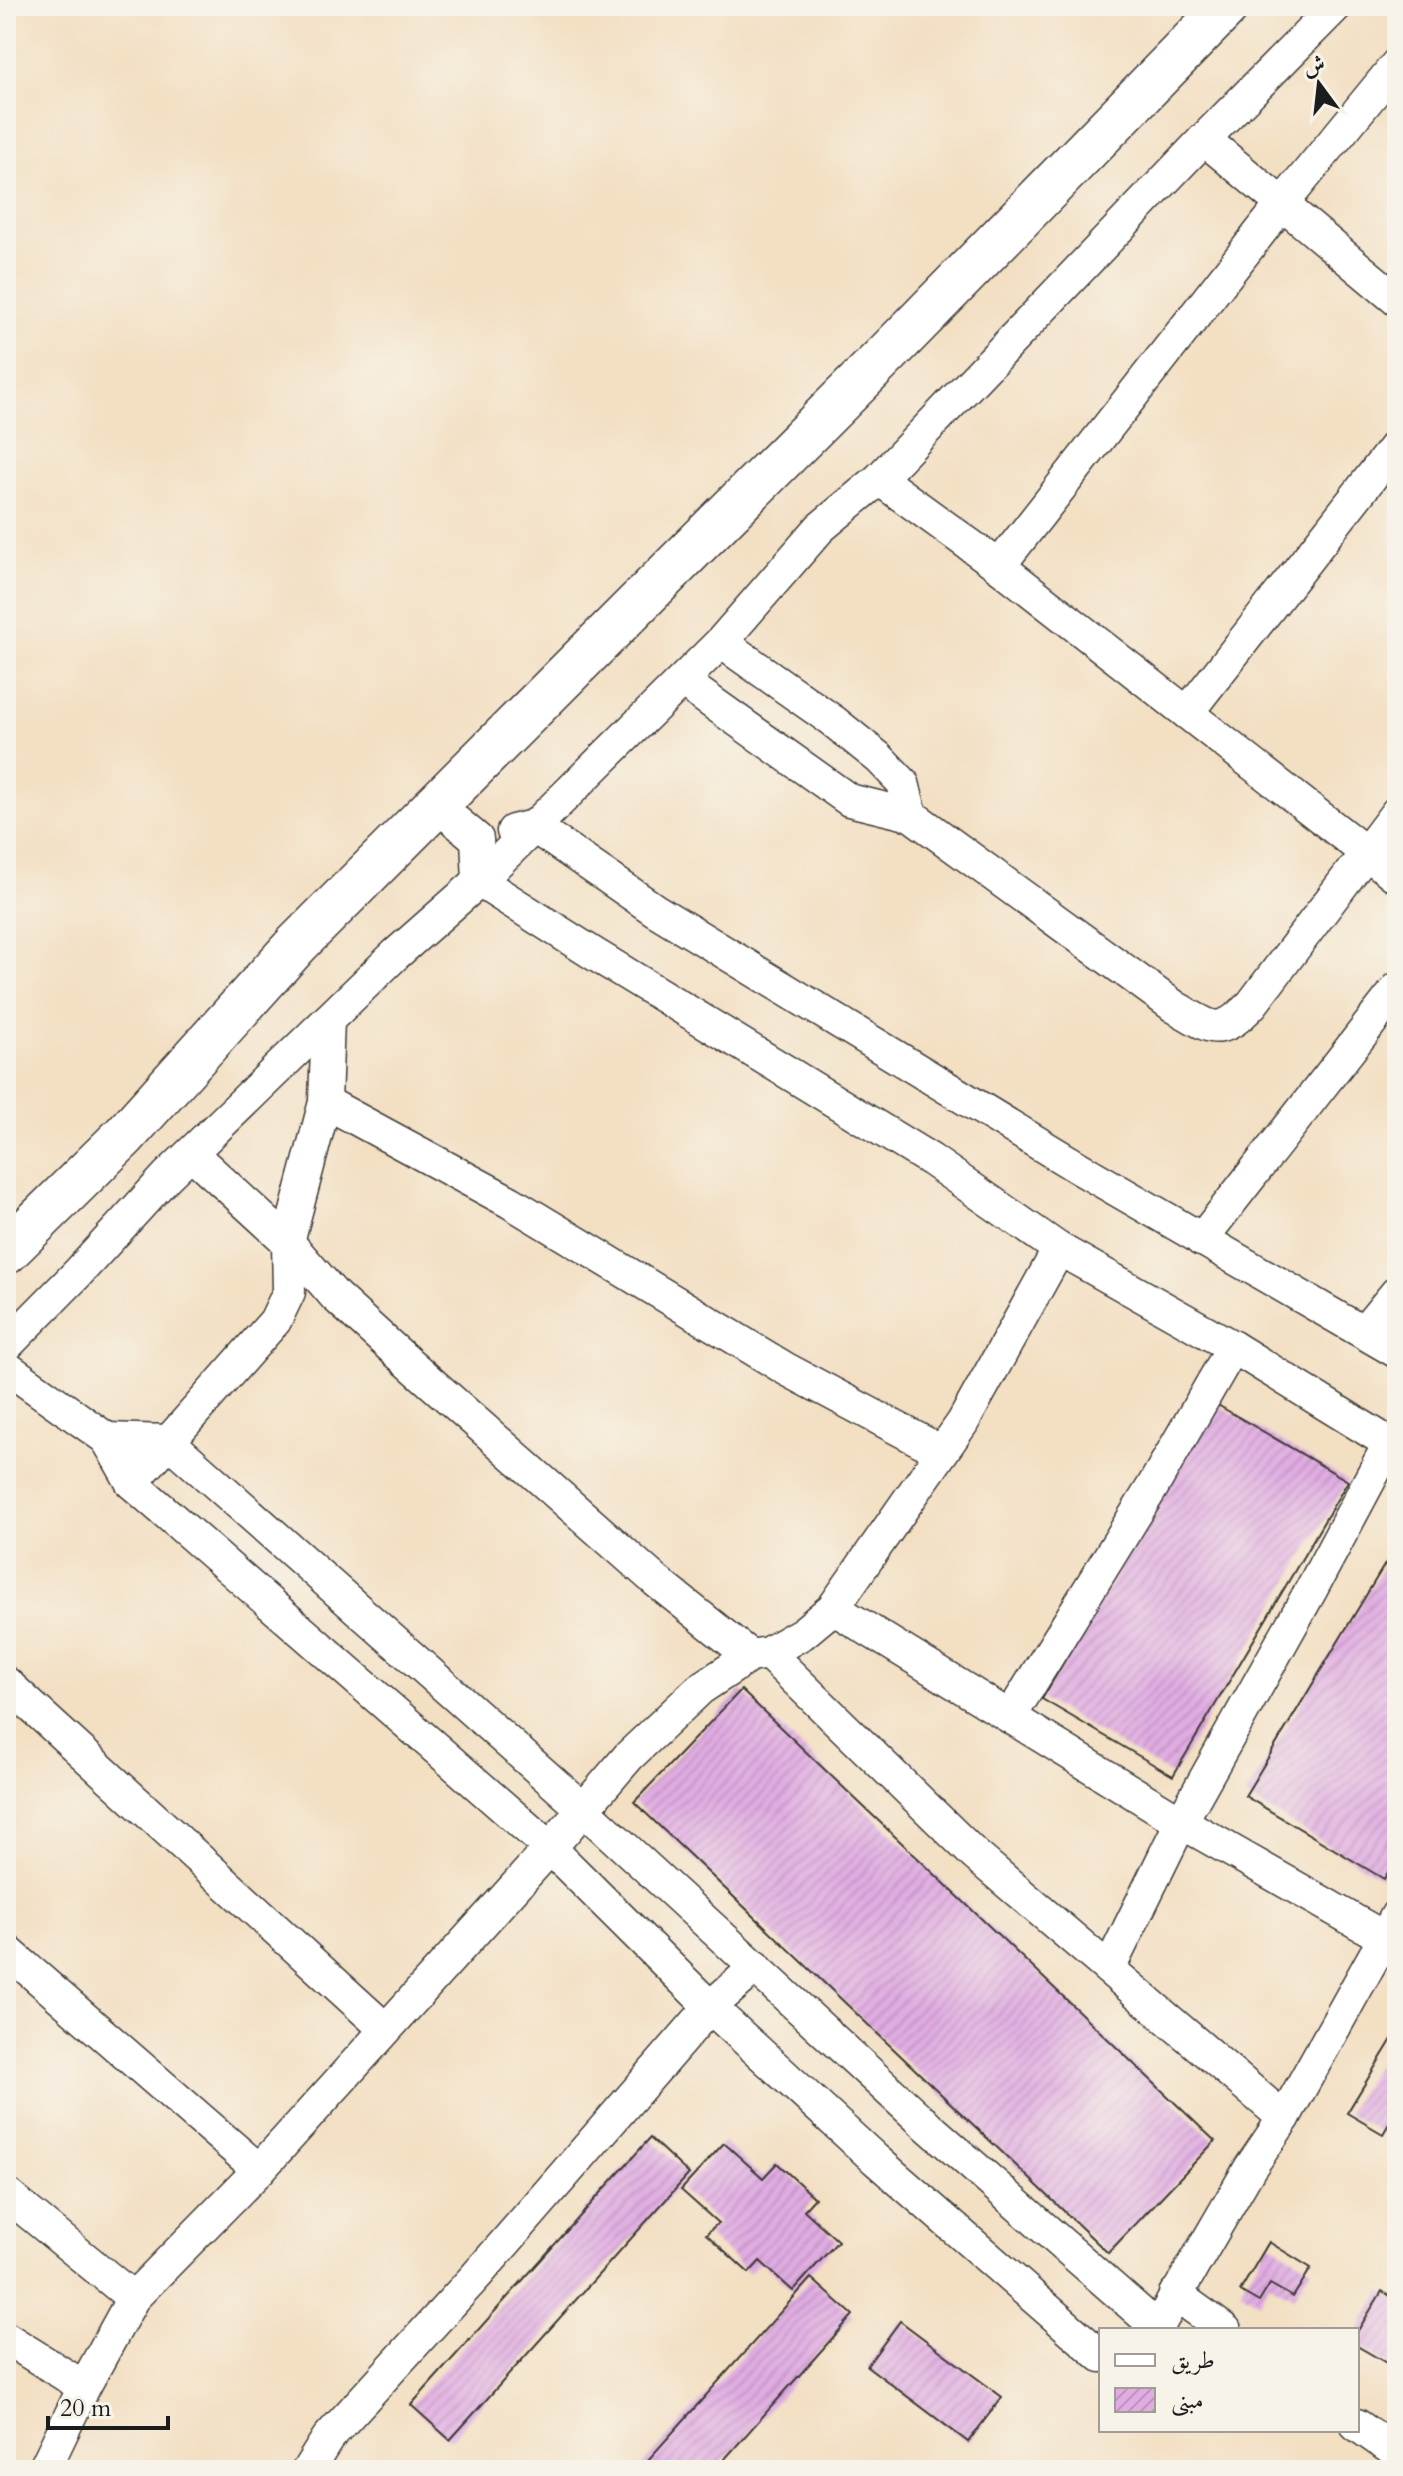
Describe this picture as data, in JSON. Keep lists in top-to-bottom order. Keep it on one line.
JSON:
{"legend":["طريق","مبنى"],"scale_bar":"20 m","north":"top"}
